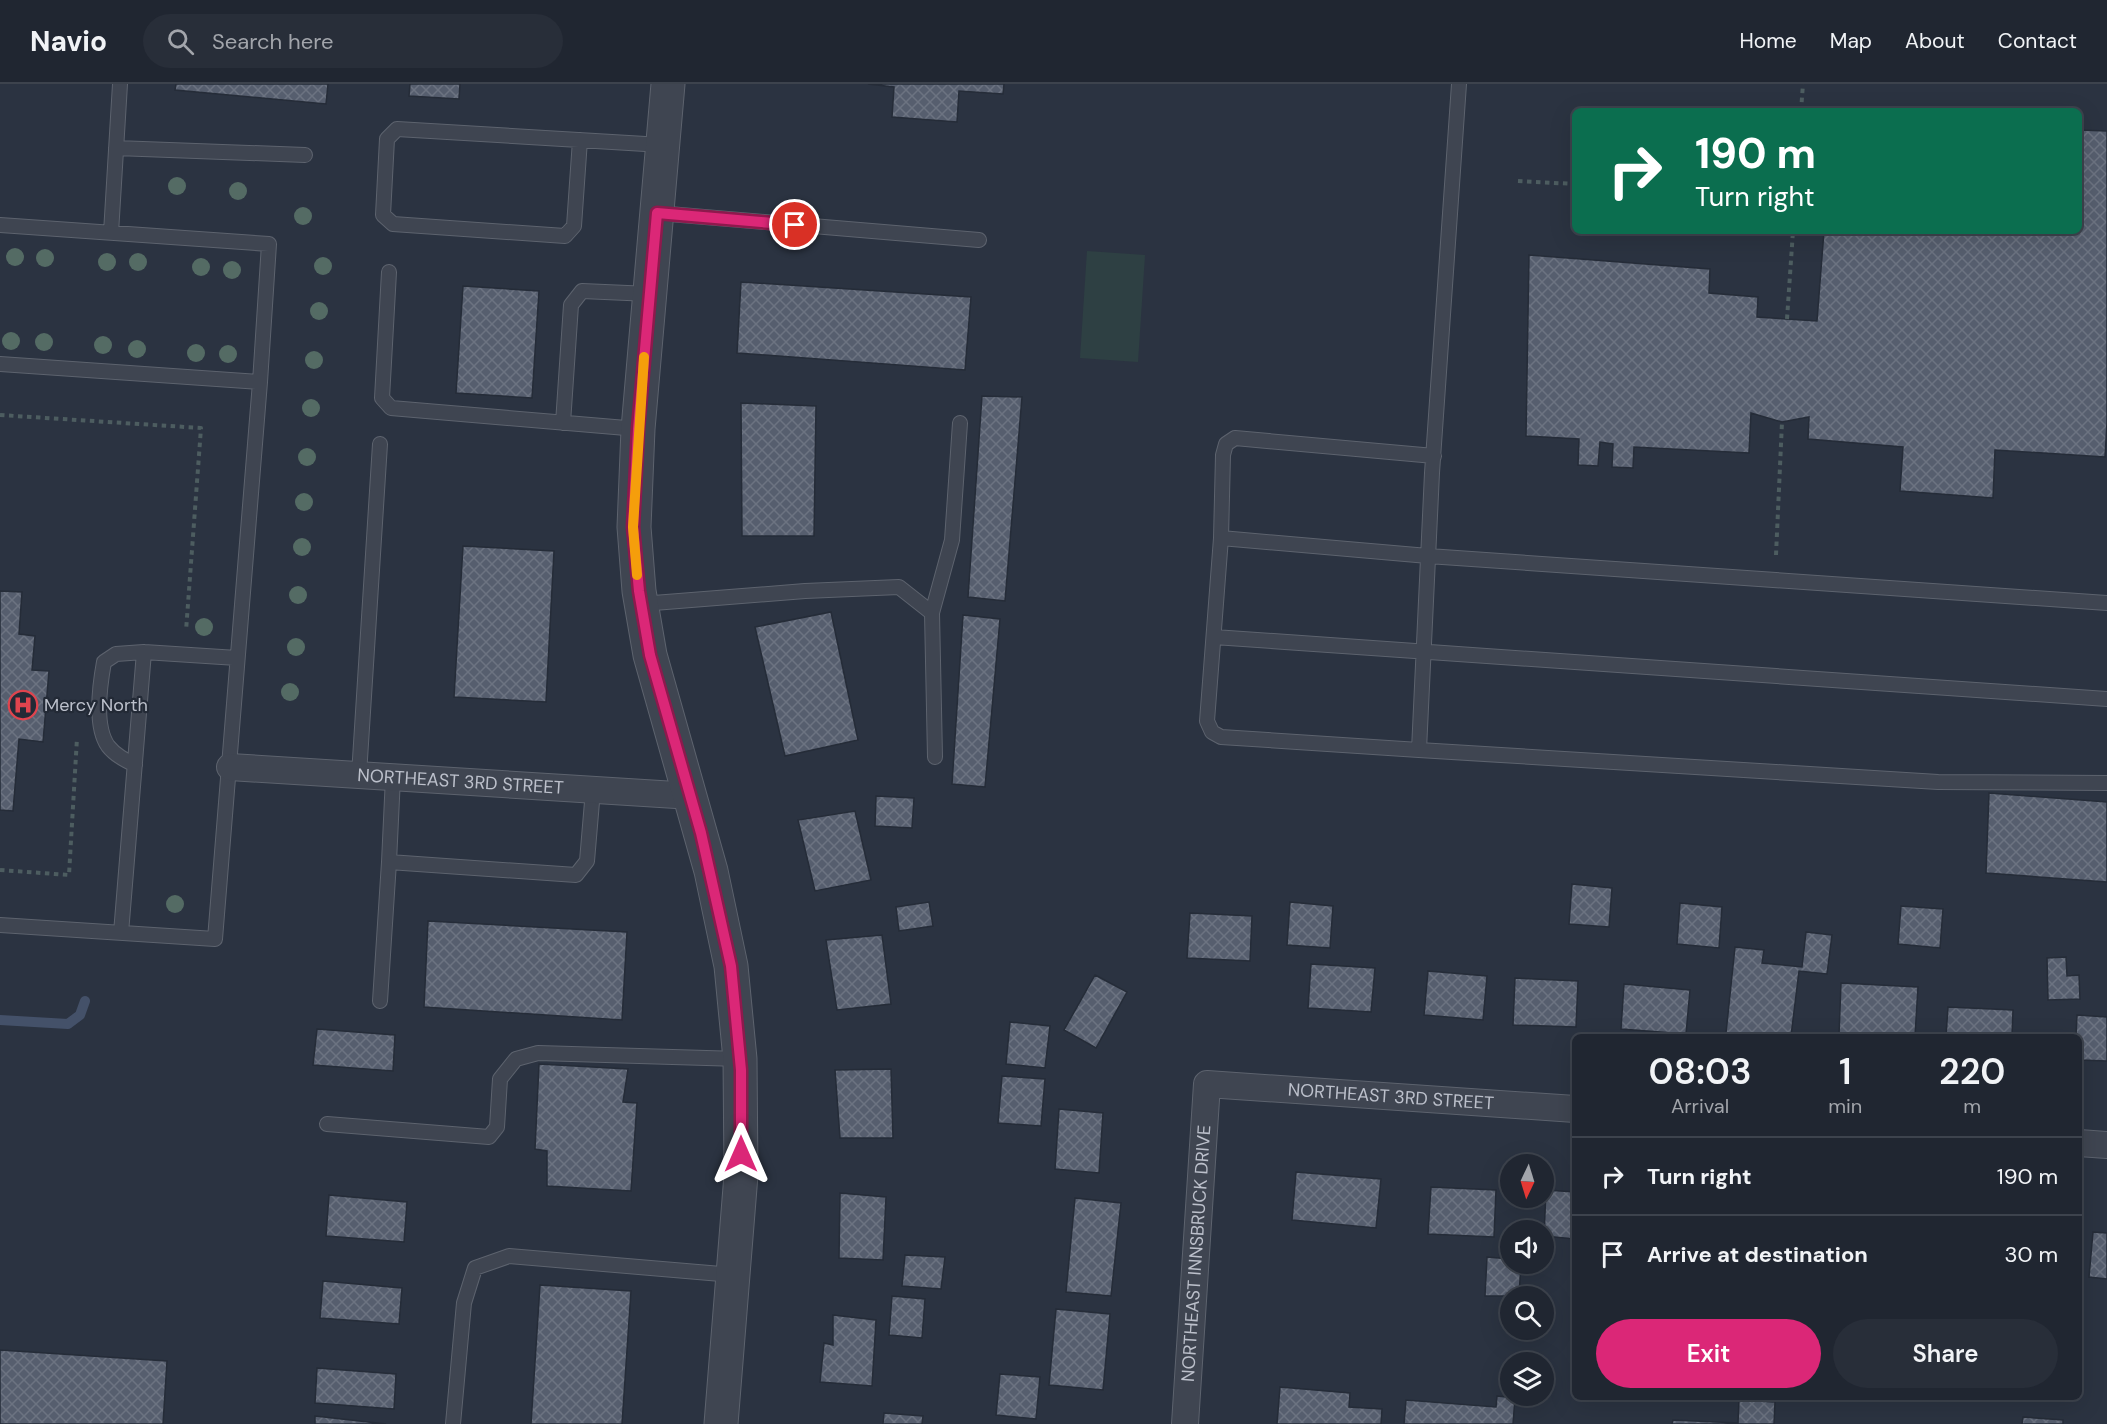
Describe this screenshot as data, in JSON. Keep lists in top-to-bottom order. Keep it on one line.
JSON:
{"streets":{"street":["NORTHEAST 3RD STREET","NORTHEAST INNSBRUCK DRIVE"]},"crossings":[["NORTHEAST 3RD STREET","NORTHEAST INNSBRUCK DRIVE"]],"places":{"hospital":["Mercy North"]},"north":"bottom","page":{"header":"Navio","search":"Search here","nav":["Home","Map","About","Contact"],"turn":["190 m","Turn right"],"eta":["08:03","Arrival","1","min","220","m"],"list":[{"name":"Turn right","value":"190 m"},{"name":"Arrive at destination","value":"30 m"}],"buttons":["Exit","Share"]}}
